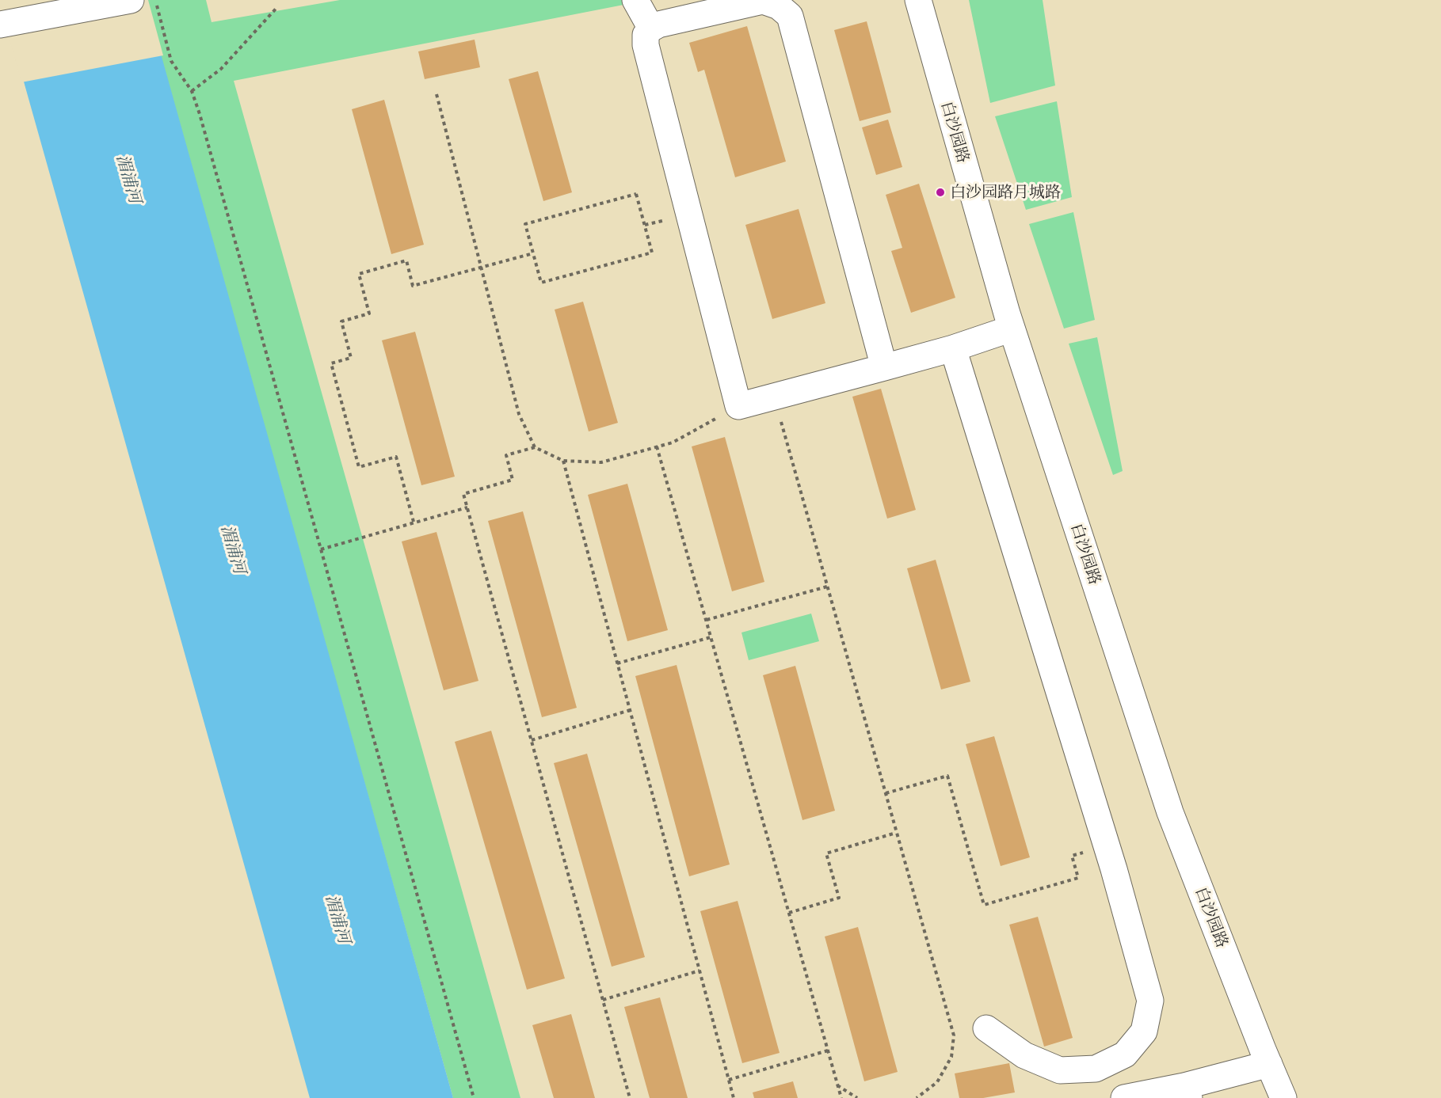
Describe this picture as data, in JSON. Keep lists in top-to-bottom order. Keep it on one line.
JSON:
{"streets":{"street":["白沙园路"]},"water":["湄浦河"],"places":["白沙园路月城路"]}
